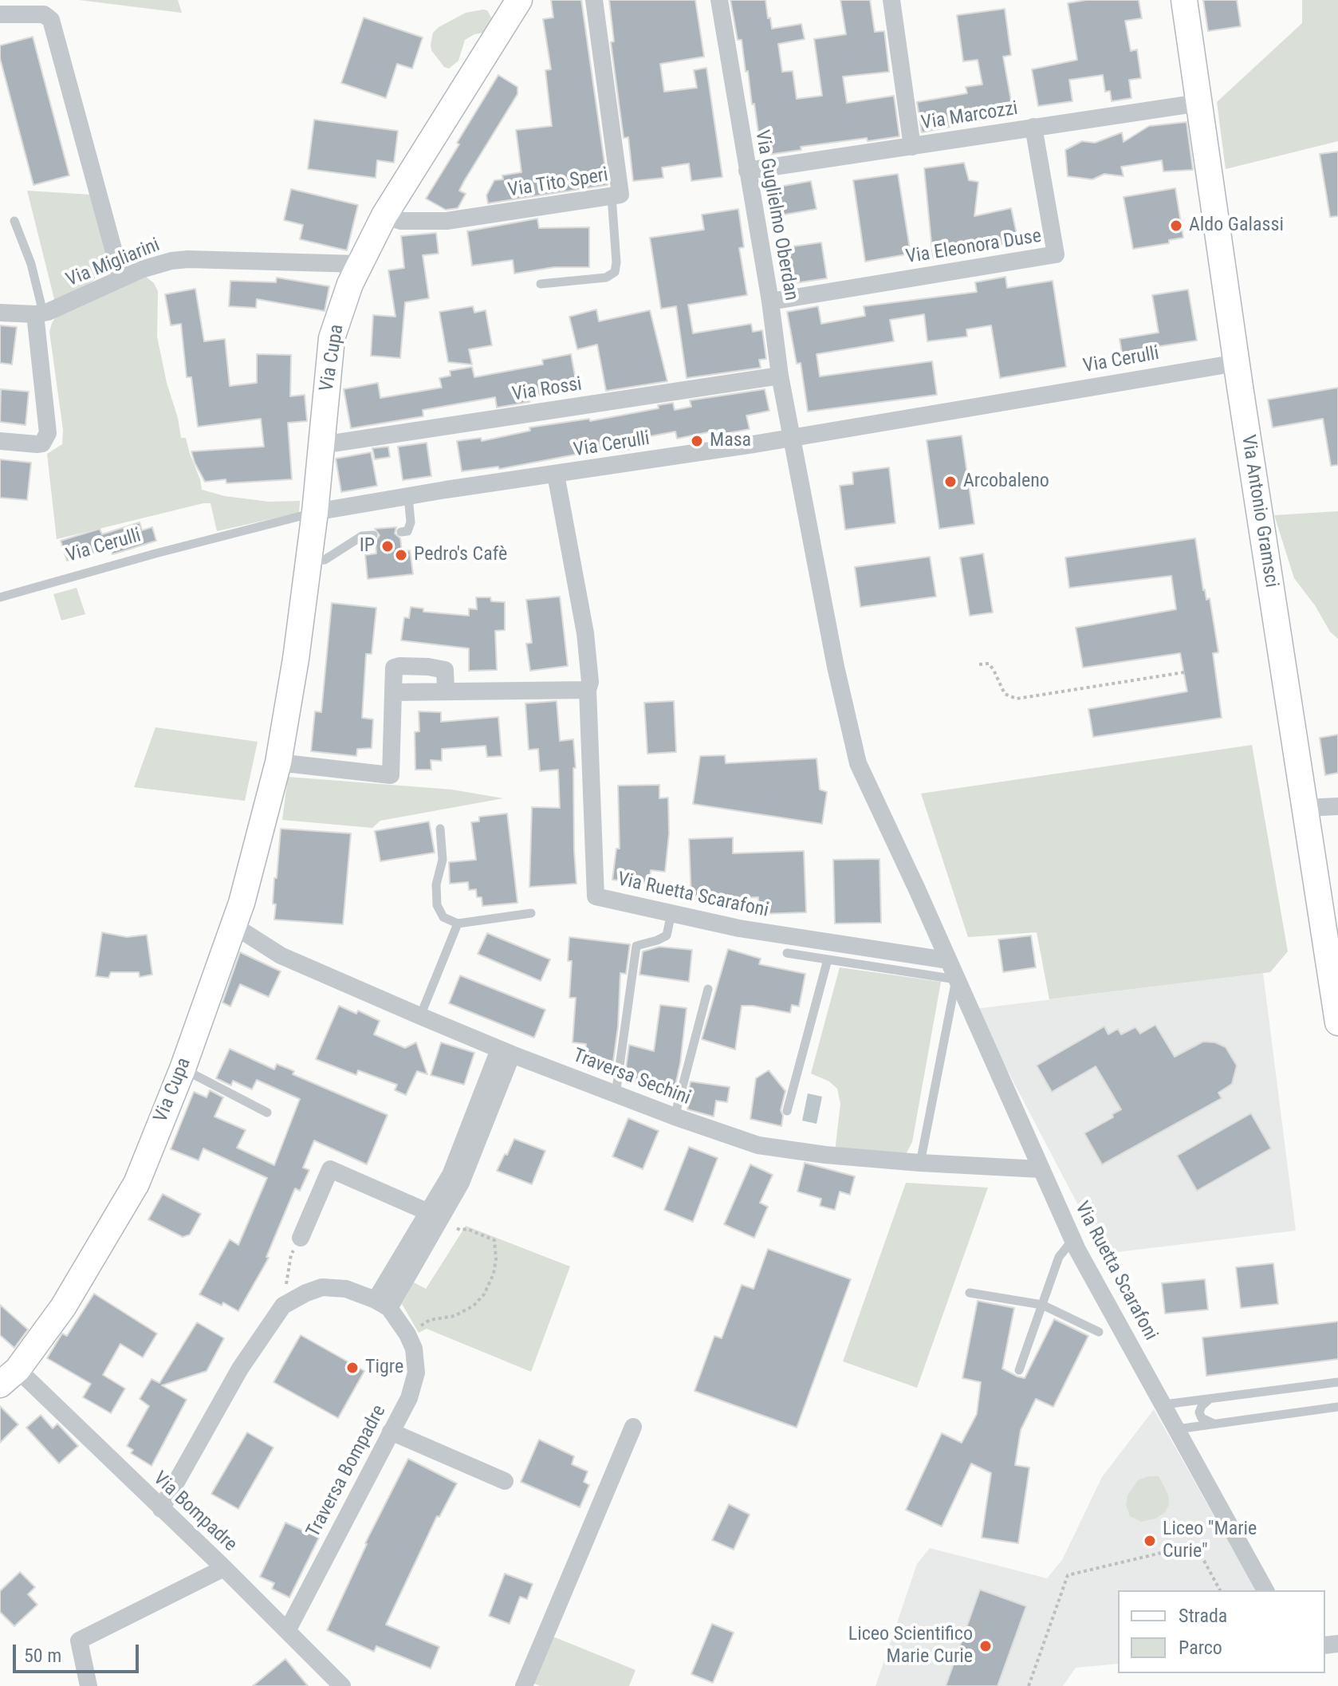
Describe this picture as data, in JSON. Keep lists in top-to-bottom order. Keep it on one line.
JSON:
{"streets":{"street":["Via Marcozzi","Via Tito Speri","Via Guglielmo Oberdan","Via Eleonora Duse","Via Migliarini","Via Cupa","Via Cerulli","Via Rossi","Via Antonio Gramsci","Via Ruetta Scarafoni","Traversa Sechini","Traversa Bompadre","Via Bompadre"]},"crossings":[["Via Marcozzi","Via Guglielmo Oberdan"],["Via Marcozzi","Via Eleonora Duse"],["Via Marcozzi","Via Antonio Gramsci"],["Via Tito Speri","Via Cupa"],["Via Guglielmo Oberdan","Via Eleonora Duse"],["Via Guglielmo Oberdan","Via Cerulli"],["Via Guglielmo Oberdan","Via Rossi"],["Via Guglielmo Oberdan","Via Ruetta Scarafoni"],["Via Migliarini","Via Cupa"],["Via Cupa","Via Cerulli"],["Via Cupa","Via Rossi"],["Via Cupa","Traversa Sechini"],["Via Cupa","Via Bompadre"],["Via Cerulli","Via Antonio Gramsci"],["Via Cerulli","Via Ruetta Scarafoni"],["Via Ruetta Scarafoni","Traversa Sechini"],["Traversa Bompadre","Via Bompadre"]],"places":["Aldo Galassi","Masa","Arcobaleno","IP","Pedro's Cafè","Tigre","Liceo \"Marie Curie\"","Liceo Scientifico Marie Curie"],"legend":["Strada","Parco"],"scale_bar":"50 m"}
